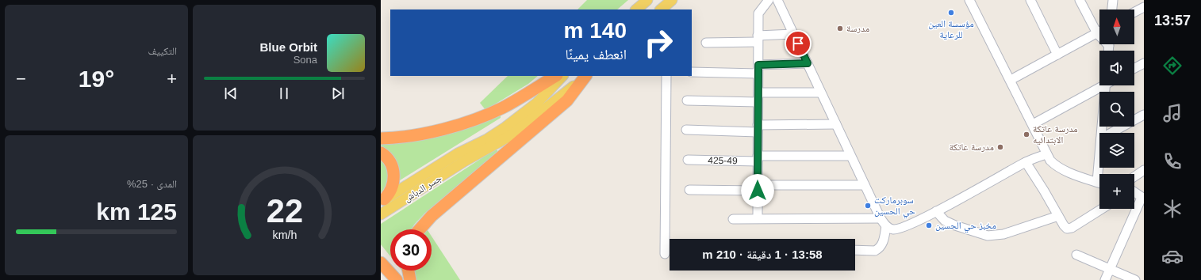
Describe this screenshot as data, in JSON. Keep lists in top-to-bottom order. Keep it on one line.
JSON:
{"streets":{"main road":["جسر الدباش"],"street":["425-49"]},"places":["مؤسسة العين للرعاية","مدرسة","مدرسة عاتكة الابتدائيه","مدرسة عاتكة","سوبرماركت حي الحسين","مخبز حي الحسين"],"north":"top","page":{"tabs":"13:57","tile":["التكييف",["المدى · 25%","125 km"]],"map_buttons":"+","turn":["140 m","انعطف يمينًا"],"song":["Blue Orbit","Sona"],"heat":["−","19°","+"],"limit":"30","trip":"13:58 · 1 دقيقة · 210 m","gauge":["22","km/h"]}}
